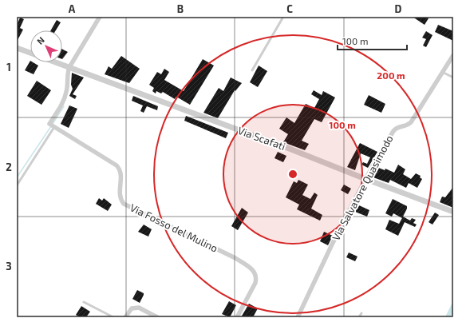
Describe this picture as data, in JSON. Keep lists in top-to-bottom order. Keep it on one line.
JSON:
{"streets":{"street":["Via Scafati","Via Salvatore Quasimodo","Via Fosso del Mulino"]},"crossings":[["Via Scafati","Via Salvatore Quasimodo"],["Via Scafati","Via Fosso del Mulino"]],"scale_bar":"100 m","north":"top left","grid":{"columns":["A","B","C","D"],"rows":["1","2","3"]},"rings":["200 m","100 m"]}
